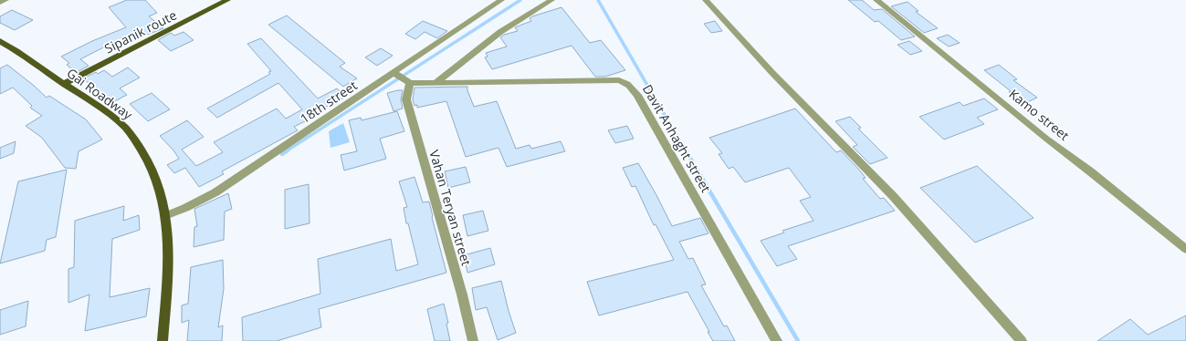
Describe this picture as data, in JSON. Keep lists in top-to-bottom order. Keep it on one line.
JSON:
{"streets":{"main road":["Sipanik route","Gai Roadway"],"street":["18th street","Kamo street","Davit Anhaght street","Vahan Teryan street"]},"crossings":[["Sipanik route","Gai Roadway"],["Gai Roadway","18th street"],["Davit Anhaght street","Vahan Teryan street"]]}
